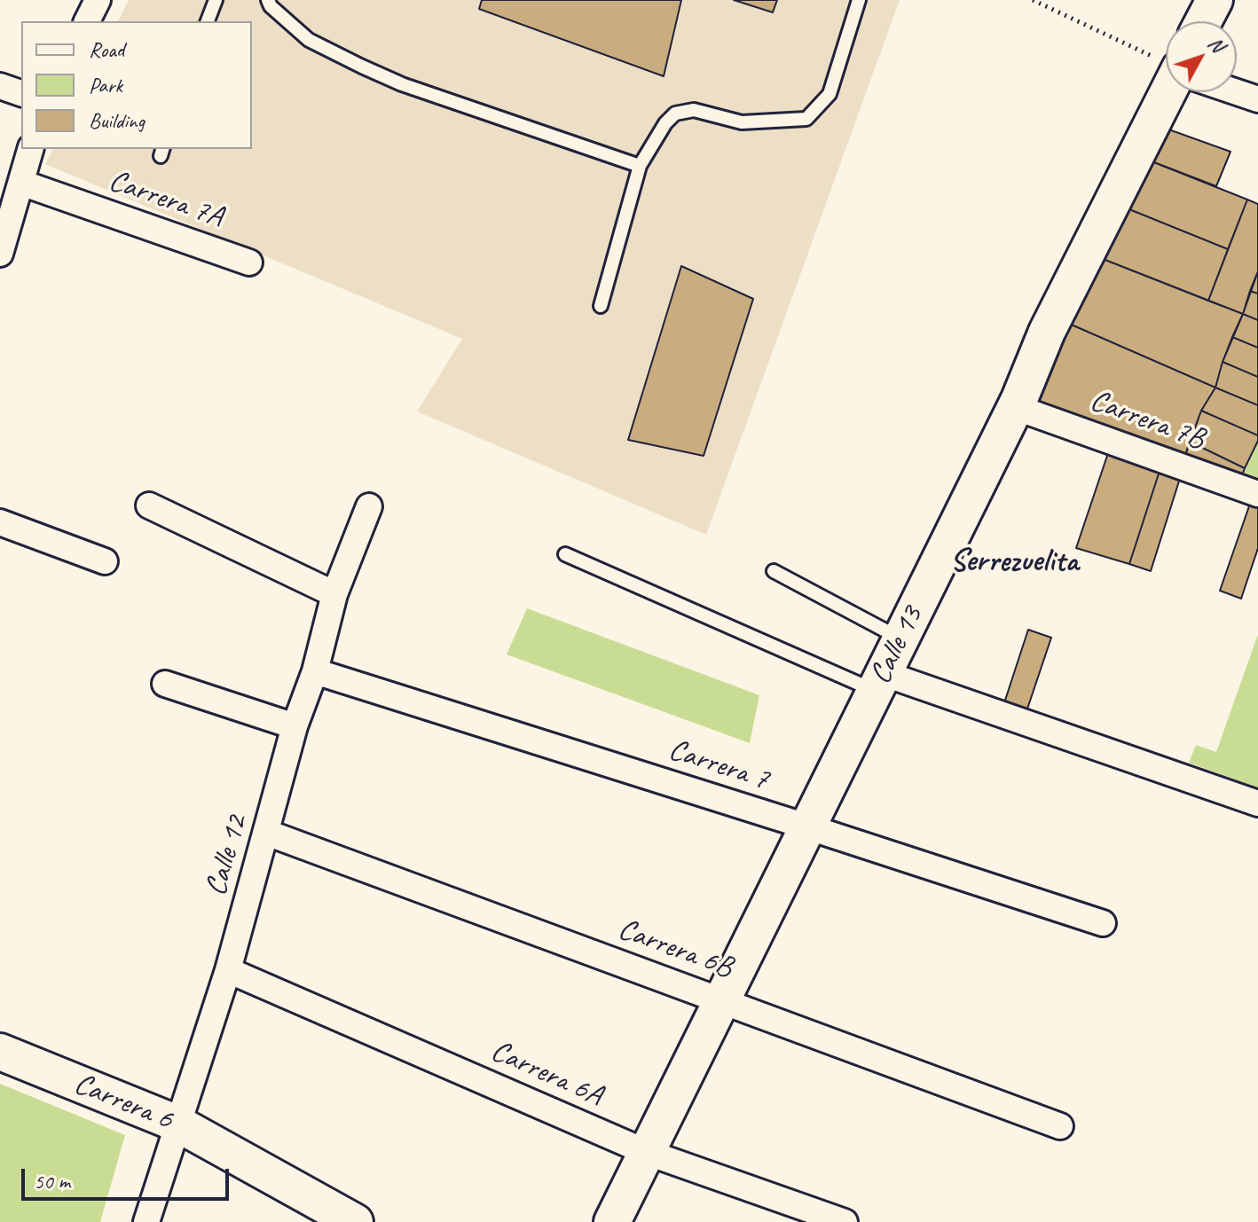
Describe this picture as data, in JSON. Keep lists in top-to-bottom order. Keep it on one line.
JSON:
{"streets":{"main road":["Calle 13","Carrera 6"],"street":["Carrera 7A","Carrera 7B","Carrera 7","Calle 12","Carrera 6B","Carrera 6A"]},"crossings":[["Carrera 7B","Calle 13"],["Calle 13","Carrera 7"],["Calle 13","Carrera 6B"],["Calle 13","Carrera 6A"],["Carrera 7","Calle 12"],["Calle 12","Carrera 6B"],["Calle 12","Carrera 6A"],["Calle 12","Carrera 6"]],"districts":["Serrezuelita"],"legend":["Road","Park","Building"],"scale_bar":"50 m","north":"top right"}
